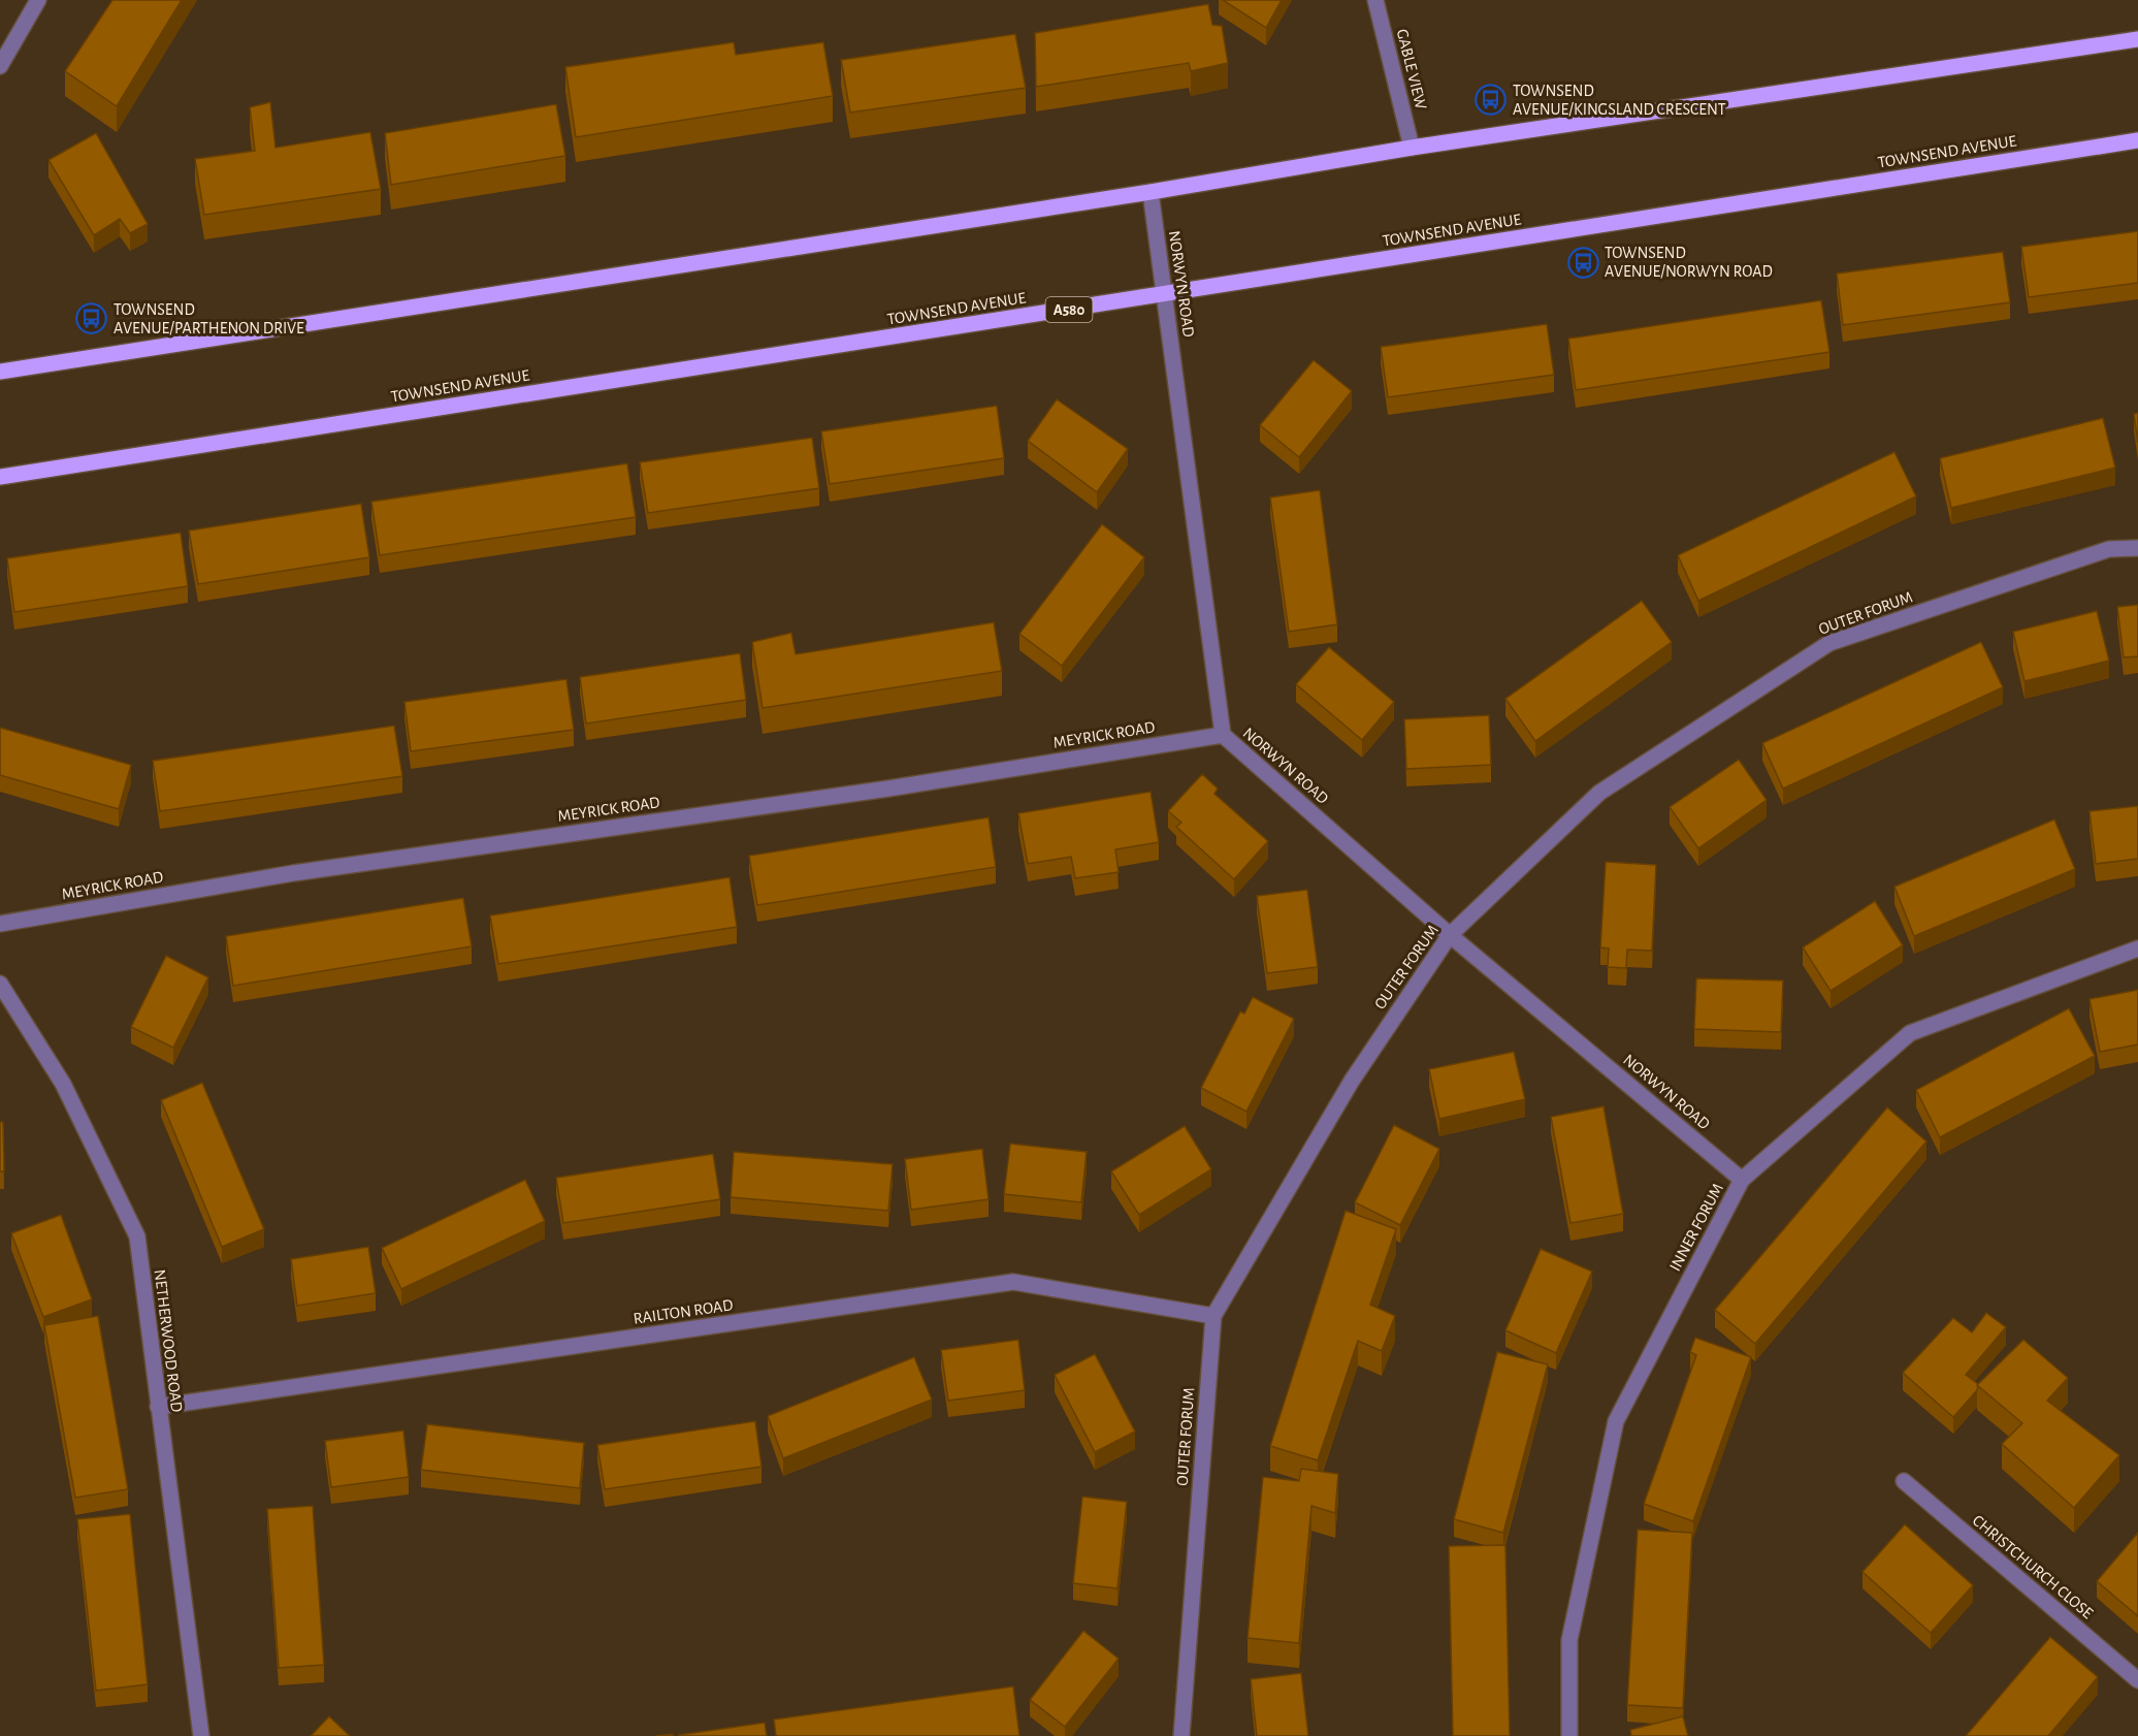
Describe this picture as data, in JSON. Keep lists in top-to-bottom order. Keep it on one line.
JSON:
{"streets":{"main road":["TOWNSEND AVENUE","A580"],"street":["GABLE VIEW","NORWYN ROAD","OUTER FORUM","MEYRICK ROAD","INNER FORUM","RAILTON ROAD","NETHERWOOD ROAD","CHRISTCHURCH CLOSE"]},"crossings":[["TOWNSEND AVENUE","NORWYN ROAD"],["NORWYN ROAD","OUTER FORUM"],["NORWYN ROAD","MEYRICK ROAD"],["NORWYN ROAD","INNER FORUM"],["OUTER FORUM","RAILTON ROAD"],["RAILTON ROAD","NETHERWOOD ROAD"]],"places":{"bus stop":["TOWNSEND AVENUE/KINGSLAND CRESCENT","TOWNSEND AVENUE/NORWYN ROAD","TOWNSEND AVENUE/PARTHENON DRIVE"]}}
